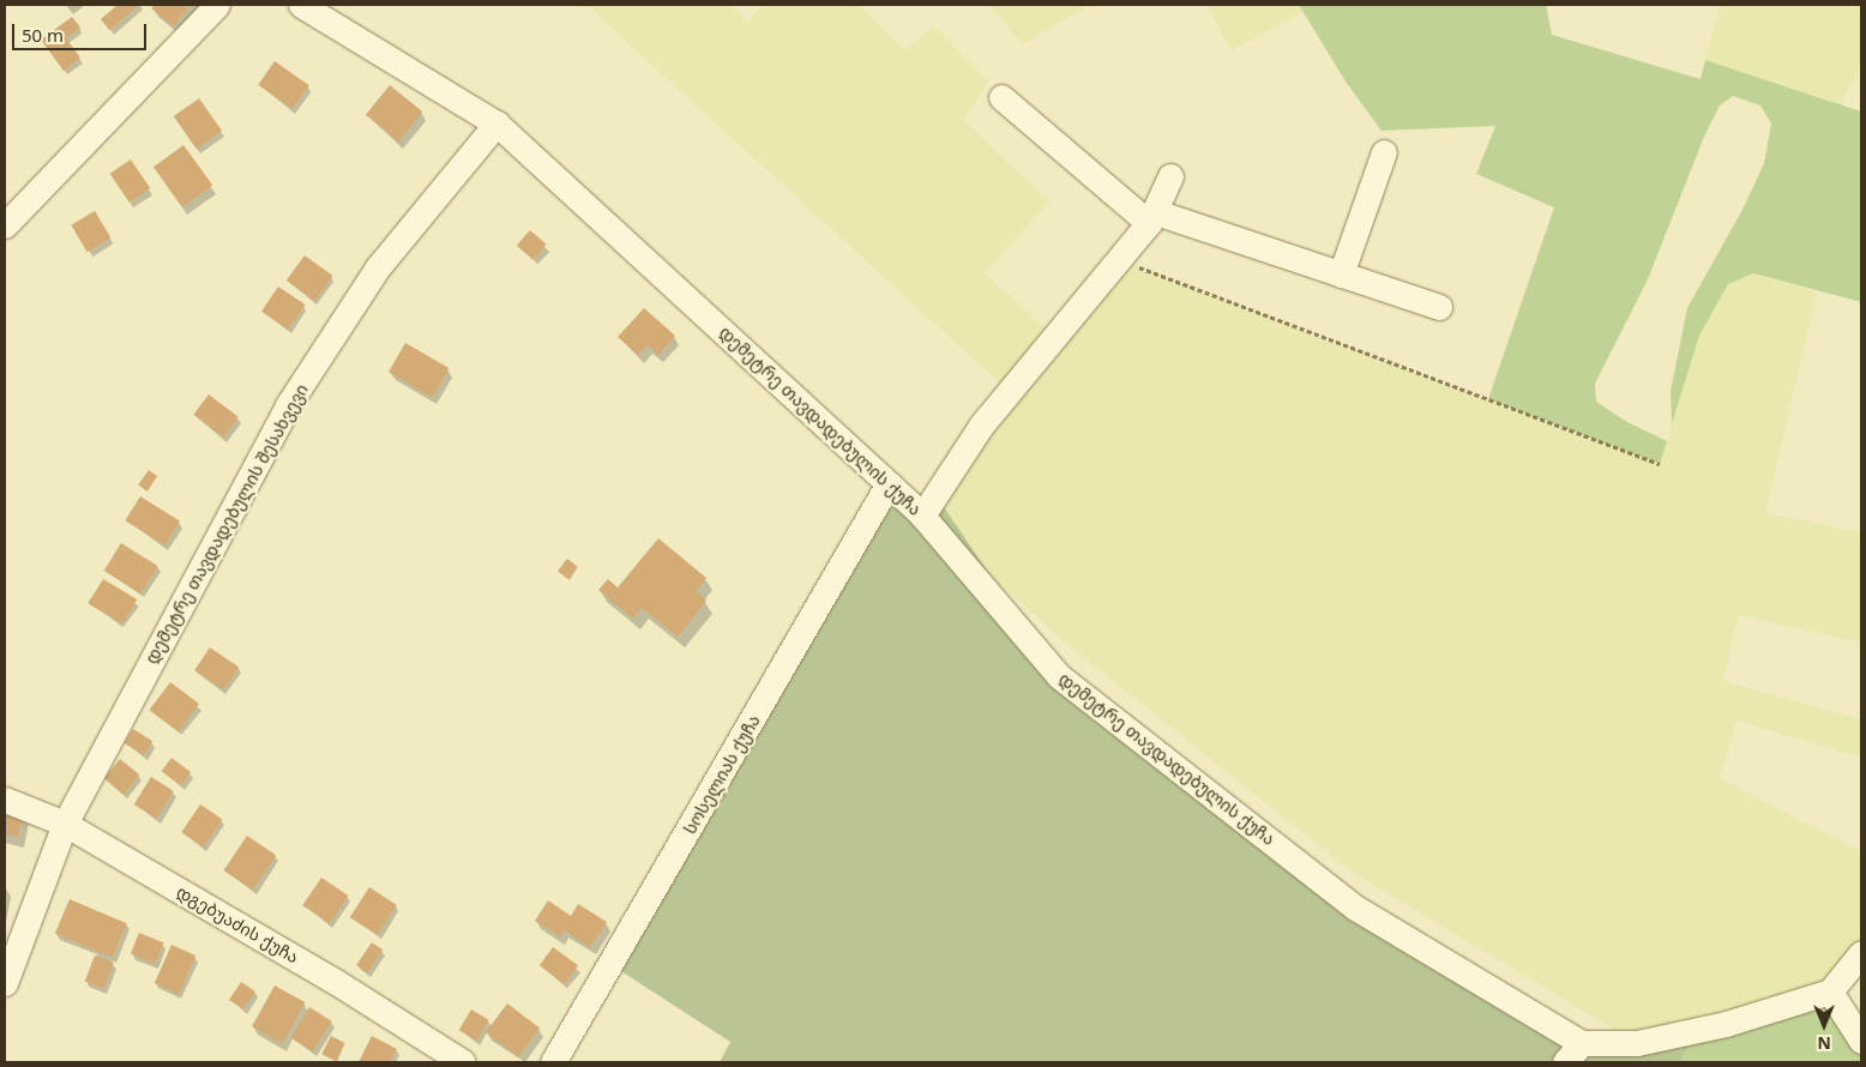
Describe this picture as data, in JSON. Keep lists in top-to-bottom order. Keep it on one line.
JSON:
{"streets":{"street":["დემეტრე თავდადებულის ქუჩა","დემეტრე თავდადებულის შესახვევი","სოსელიას ქუჩა","დგებუაძის ქუჩა"]},"crossings":[["დემეტრე თავდადებულის ქუჩა","დემეტრე თავდადებულის შესახვევი"],["დემეტრე თავდადებულის ქუჩა","სოსელიას ქუჩა"],["დემეტრე თავდადებულის შესახვევი","დგებუაძის ქუჩა"]],"scale_bar":"50 m","north":"bottom"}
